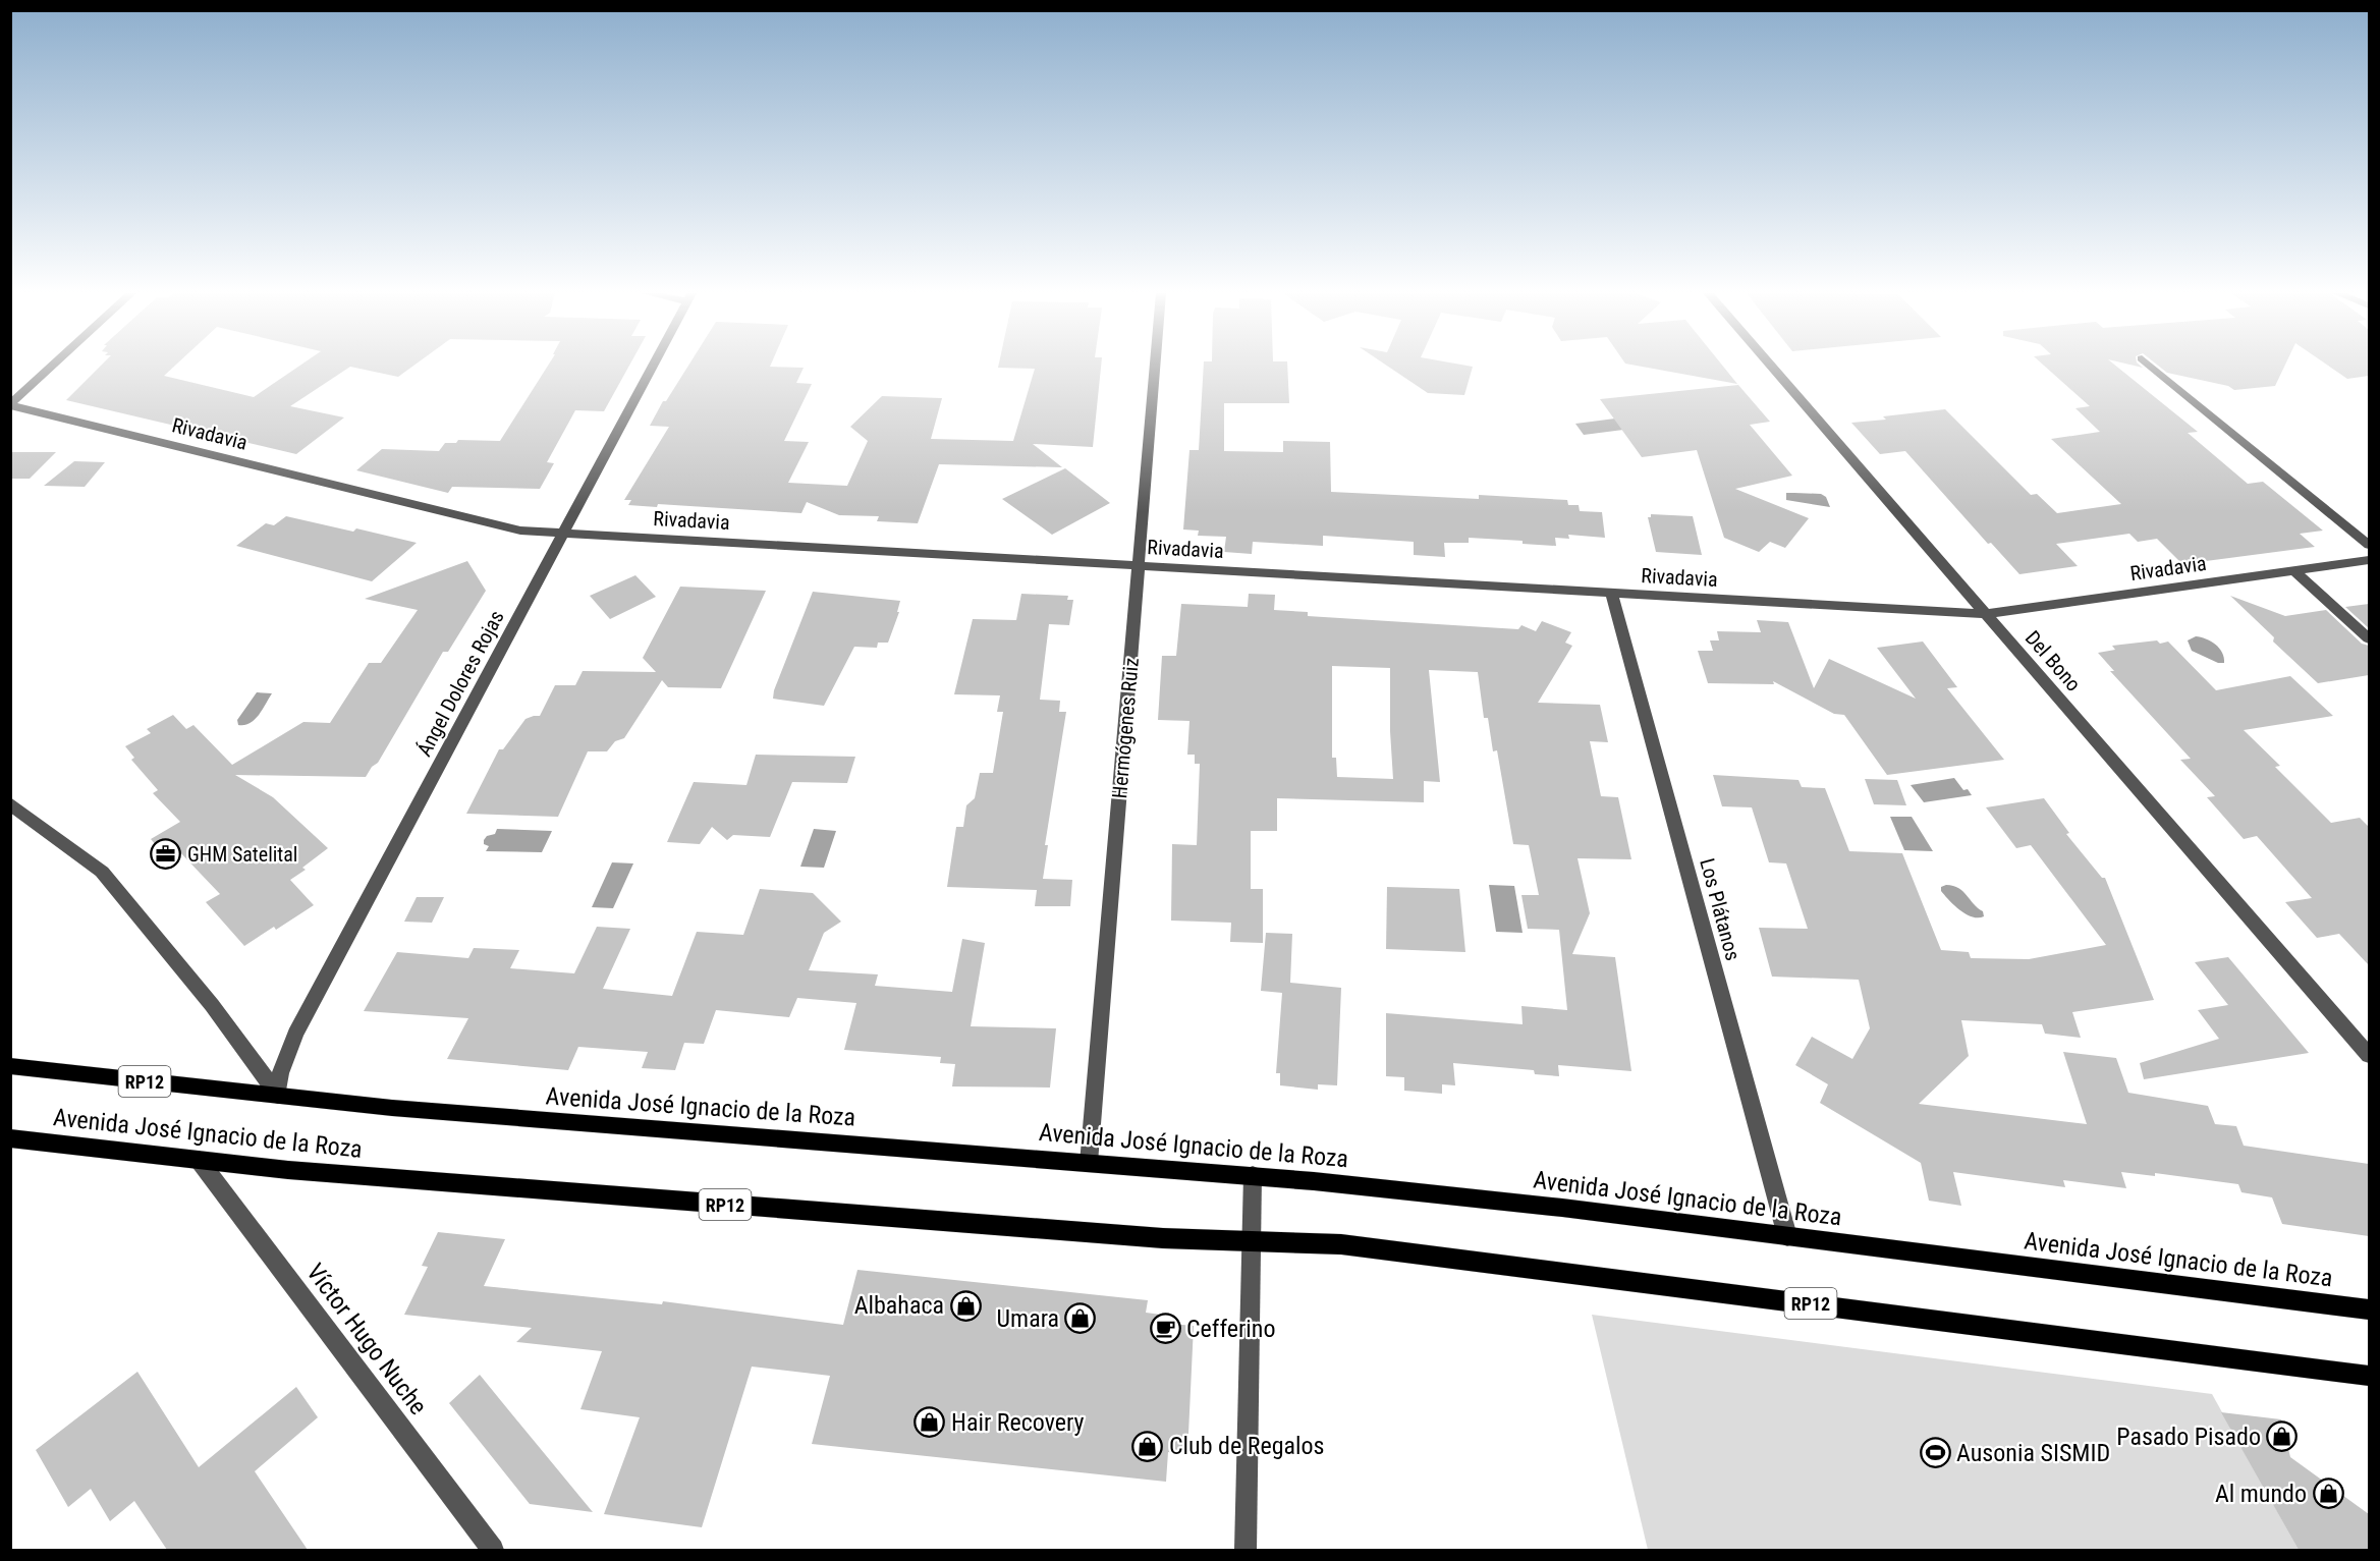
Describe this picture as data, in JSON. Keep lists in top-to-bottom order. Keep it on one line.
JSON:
{"streets":{"main road":["RP12","Avenida José Ignacio de la Roza"],"street":["Rivadavia","Del Bono","Ángel Dolores Rojas","Hermógenes Ruiz","Los Plátanos","Víctor Hugo Nuche"]},"crossings":[["Rivadavia","Del Bono"],["Rivadavia","Ángel Dolores Rojas"],["Rivadavia","Hermógenes Ruiz"],["Rivadavia","Los Plátanos"],["Ángel Dolores Rojas","Avenida José Ignacio de la Roza"],["Hermógenes Ruiz","Avenida José Ignacio de la Roza"],["Los Plátanos","Avenida José Ignacio de la Roza"],["Avenida José Ignacio de la Roza","Víctor Hugo Nuche"]],"places":{"office":["GHM Satelital"],"shop":["Albahaca","Umara","Hair Recovery","Pasado Pisado","Club de Regalos","Al mundo"],"cafe":["Cefferino"],"sports":["Ausonia SISMID"]}}
